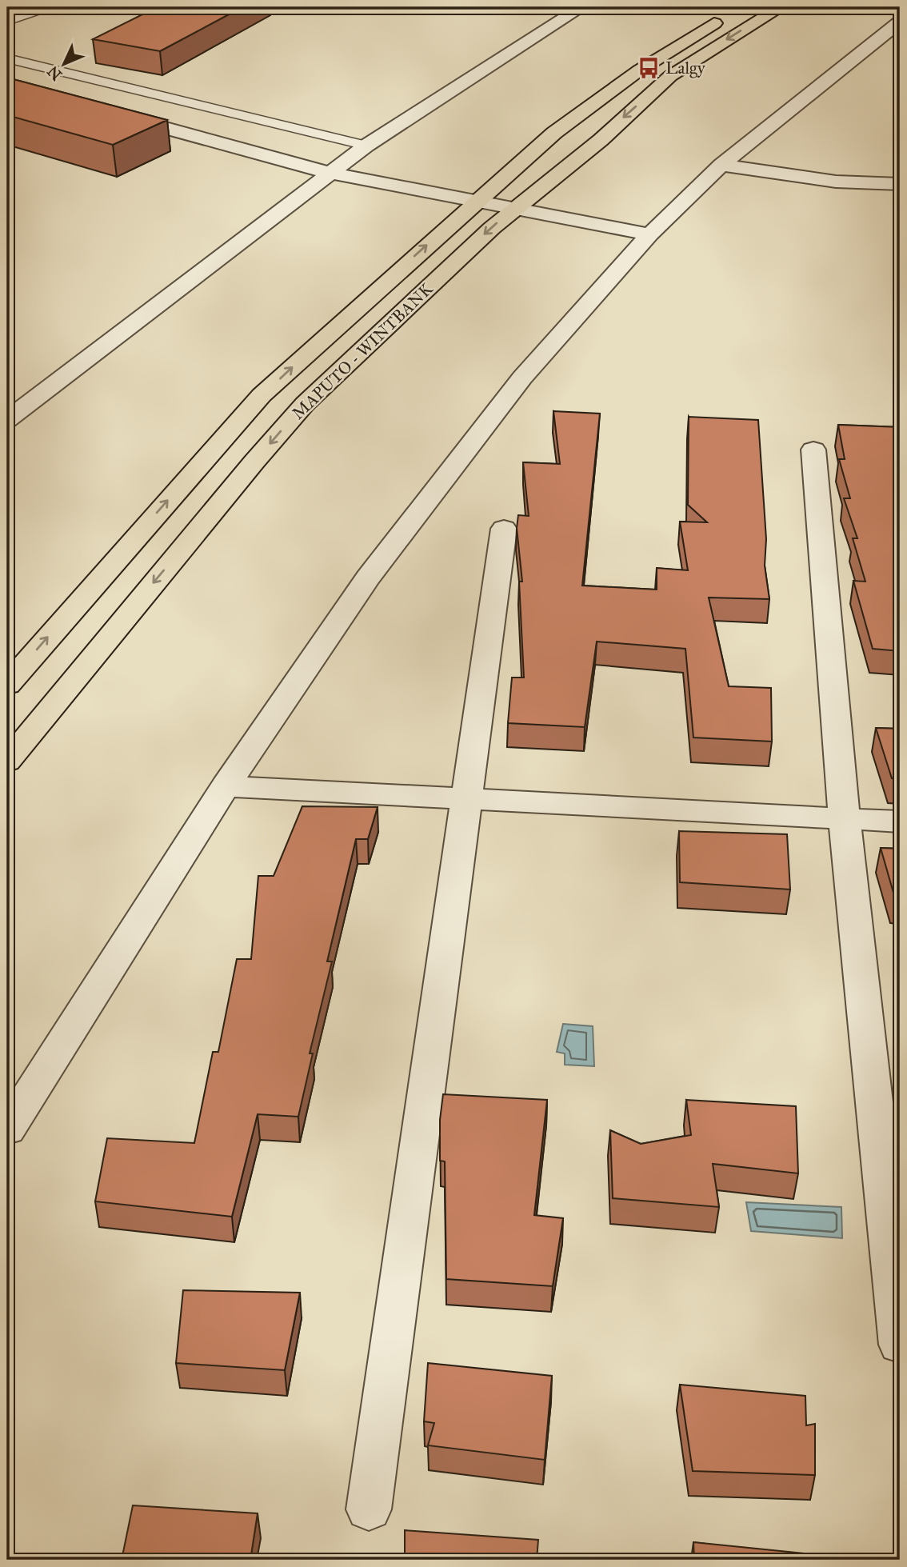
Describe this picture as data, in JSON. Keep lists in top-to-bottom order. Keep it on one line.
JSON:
{"streets":{"highway":["MAPUTO - WINTBANK"]},"places":{"bus stop":["Lalgy"]},"north":"bottom left"}
